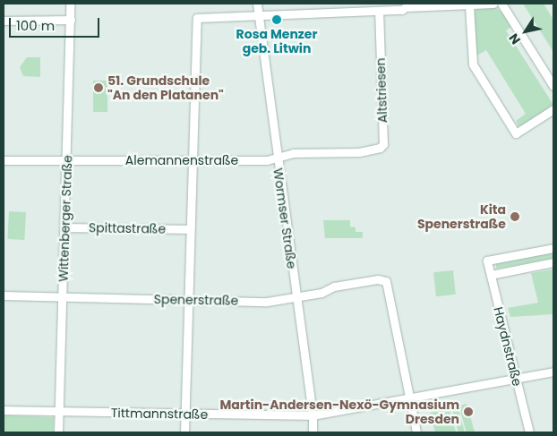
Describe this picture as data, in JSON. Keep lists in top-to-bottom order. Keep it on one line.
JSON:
{"streets":{"street":["Altstriesen","Alemannenstraße","Wittenberger Straße","Wormser Straße","Spittastraße","Spenerstraße","Haydnstraße","Tittmannstraße"]},"crossings":[["Altstriesen","Alemannenstraße"],["Alemannenstraße","Wittenberger Straße"],["Alemannenstraße","Wormser Straße"],["Wittenberger Straße","Spittastraße"],["Wittenberger Straße","Spenerstraße"],["Wittenberger Straße","Tittmannstraße"],["Wormser Straße","Spenerstraße"],["Wormser Straße","Tittmannstraße"],["Spenerstraße","Tittmannstraße"],["Haydnstraße","Tittmannstraße"]],"places":["Rosa Menzer geb. Litwin","51. Grundschule \"An den Platanen\"","Kita Spenerstraße","Martin-Andersen-Nexö-Gymnasium Dresden"],"scale_bar":"100 m","north":"bottom left"}
